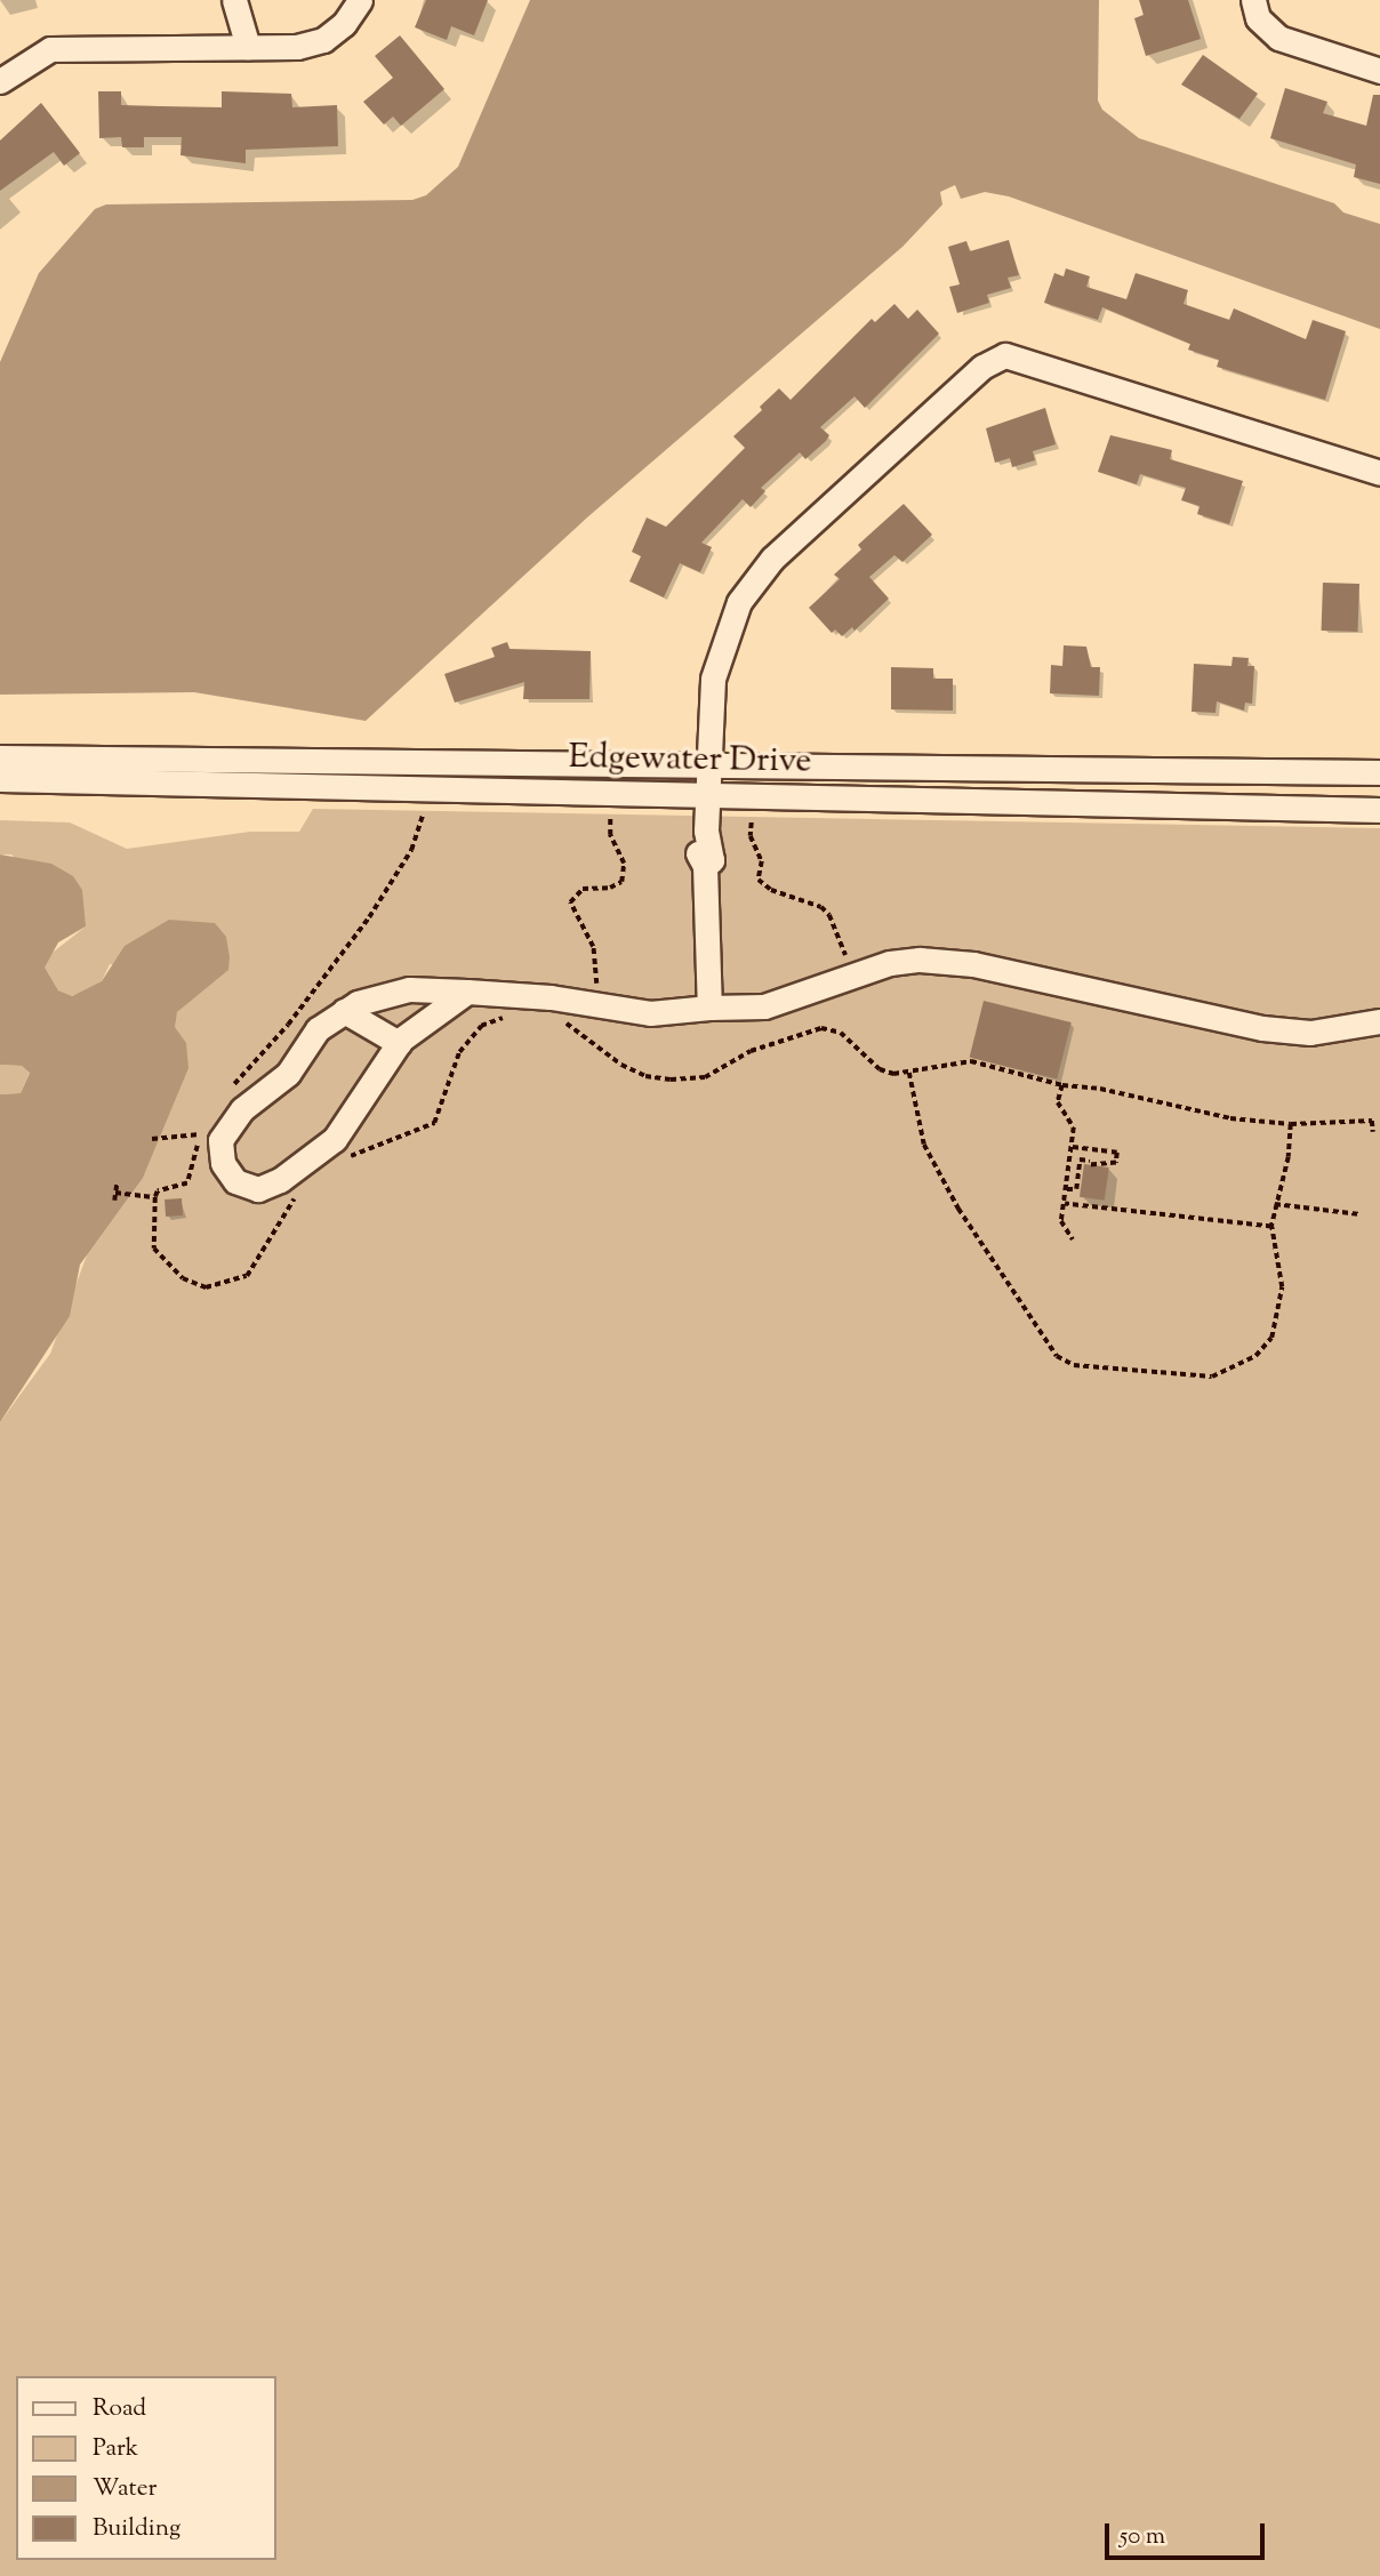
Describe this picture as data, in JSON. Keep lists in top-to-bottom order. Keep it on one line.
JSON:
{"streets":{"street":["Edgewater Drive"]},"legend":["Road","Park","Water","Building"],"scale_bar":"50 m"}
